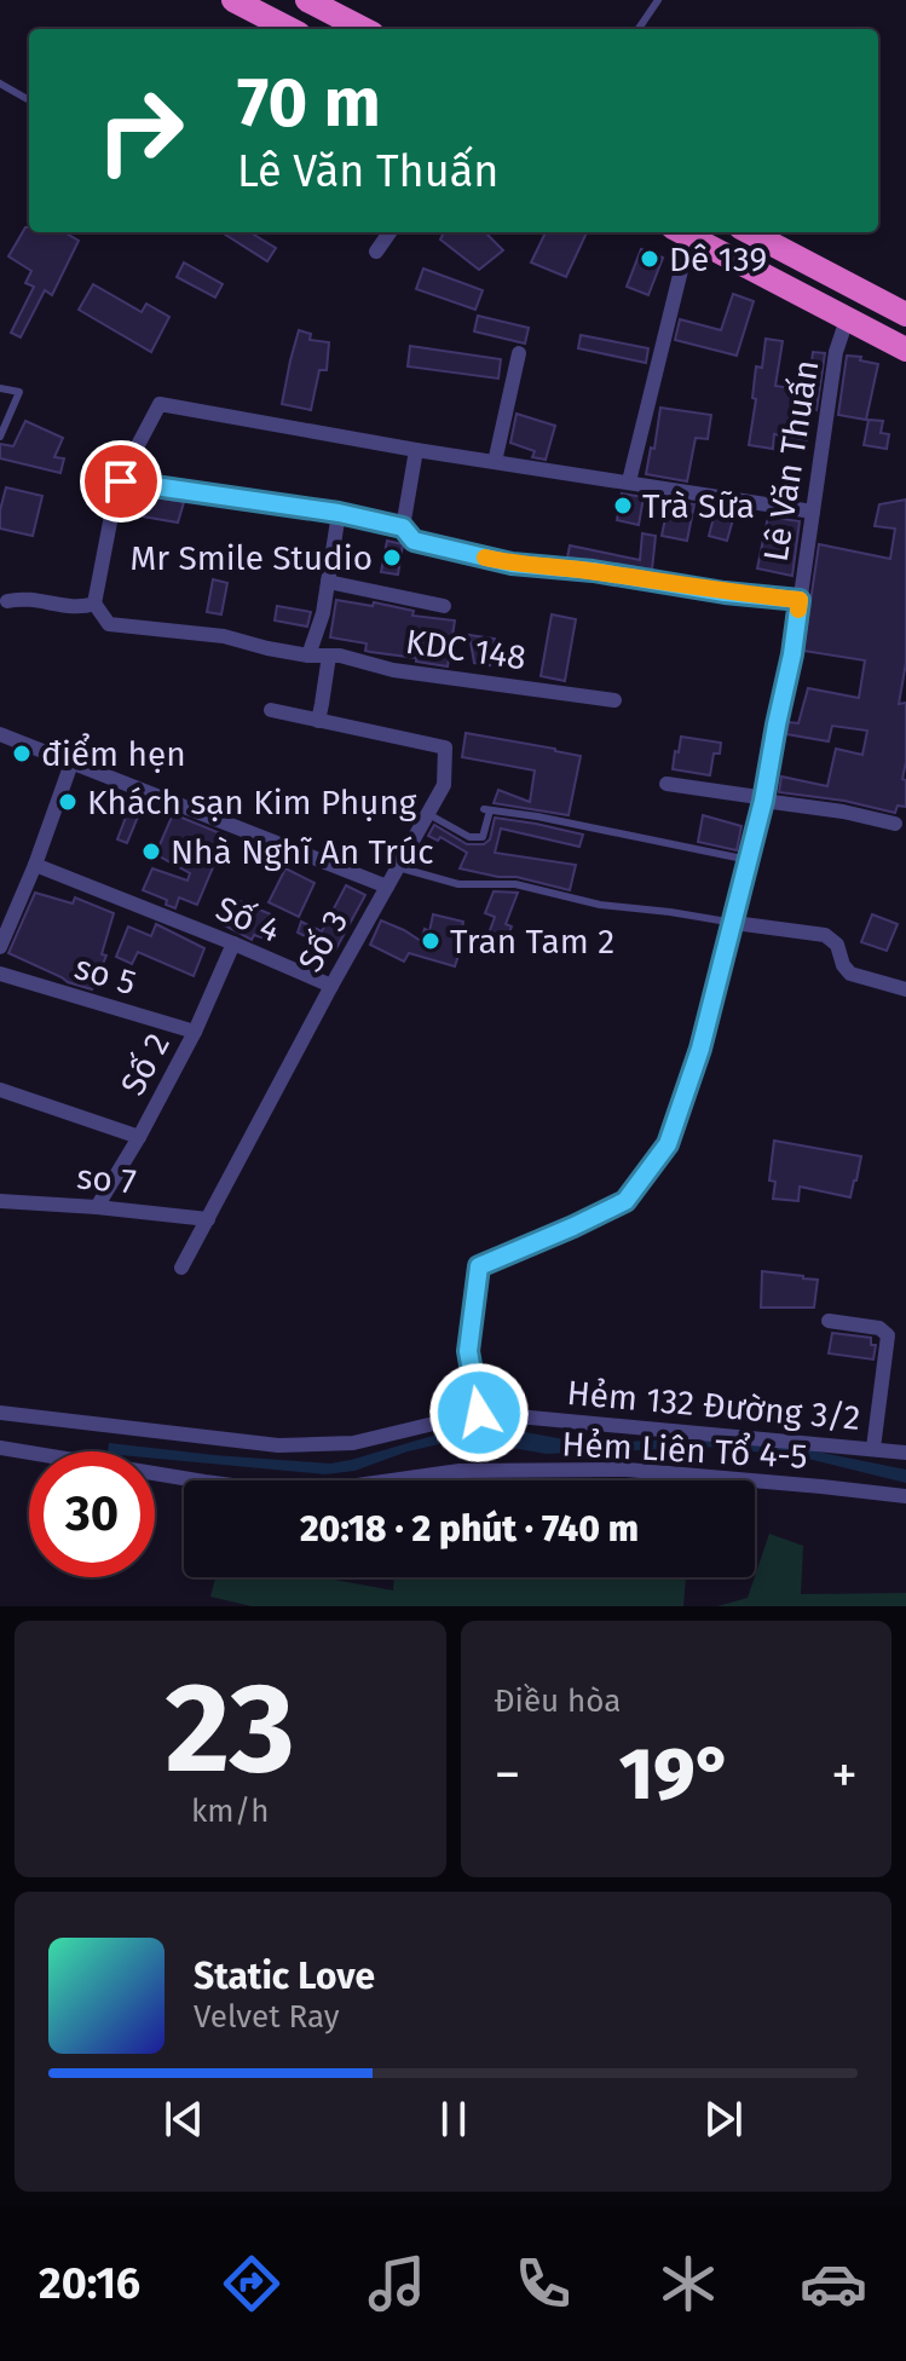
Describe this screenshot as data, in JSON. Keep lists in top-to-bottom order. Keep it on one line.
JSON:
{"streets":{"street":["Lê Văn Thuấn","KDC 148","Số 4","Số 3","so 5","Số 2","so 7","Hẻm 132 Đường 3/2","Hẻm Liên Tổ 4-5"]},"crossings":[["Lê Văn Thuấn","Hẻm 132 Đường 3/2"],["Số 4","Số 3"],["Số 4","Số 2"],["Số 3","so 7"],["so 5","Số 2"],["Số 2","so 7"]],"places":["Dê 139","Trà Sữa","Mr Smile Studio","điểm hẹn","Khách sạn Kim Phụng","Nhà Nghĩ An Trúc","Tran Tam 2"],"page":{"turn":["70 m","Lê Văn Thuấn"],"limit":"30","trip":"20:18 · 2 phút · 740 m","tile":[["23","km/h"],"Điều hòa"],"heat":["−","19°","+"],"song":["Static Love","Velvet Ray"],"tabs":"20:16"}}
